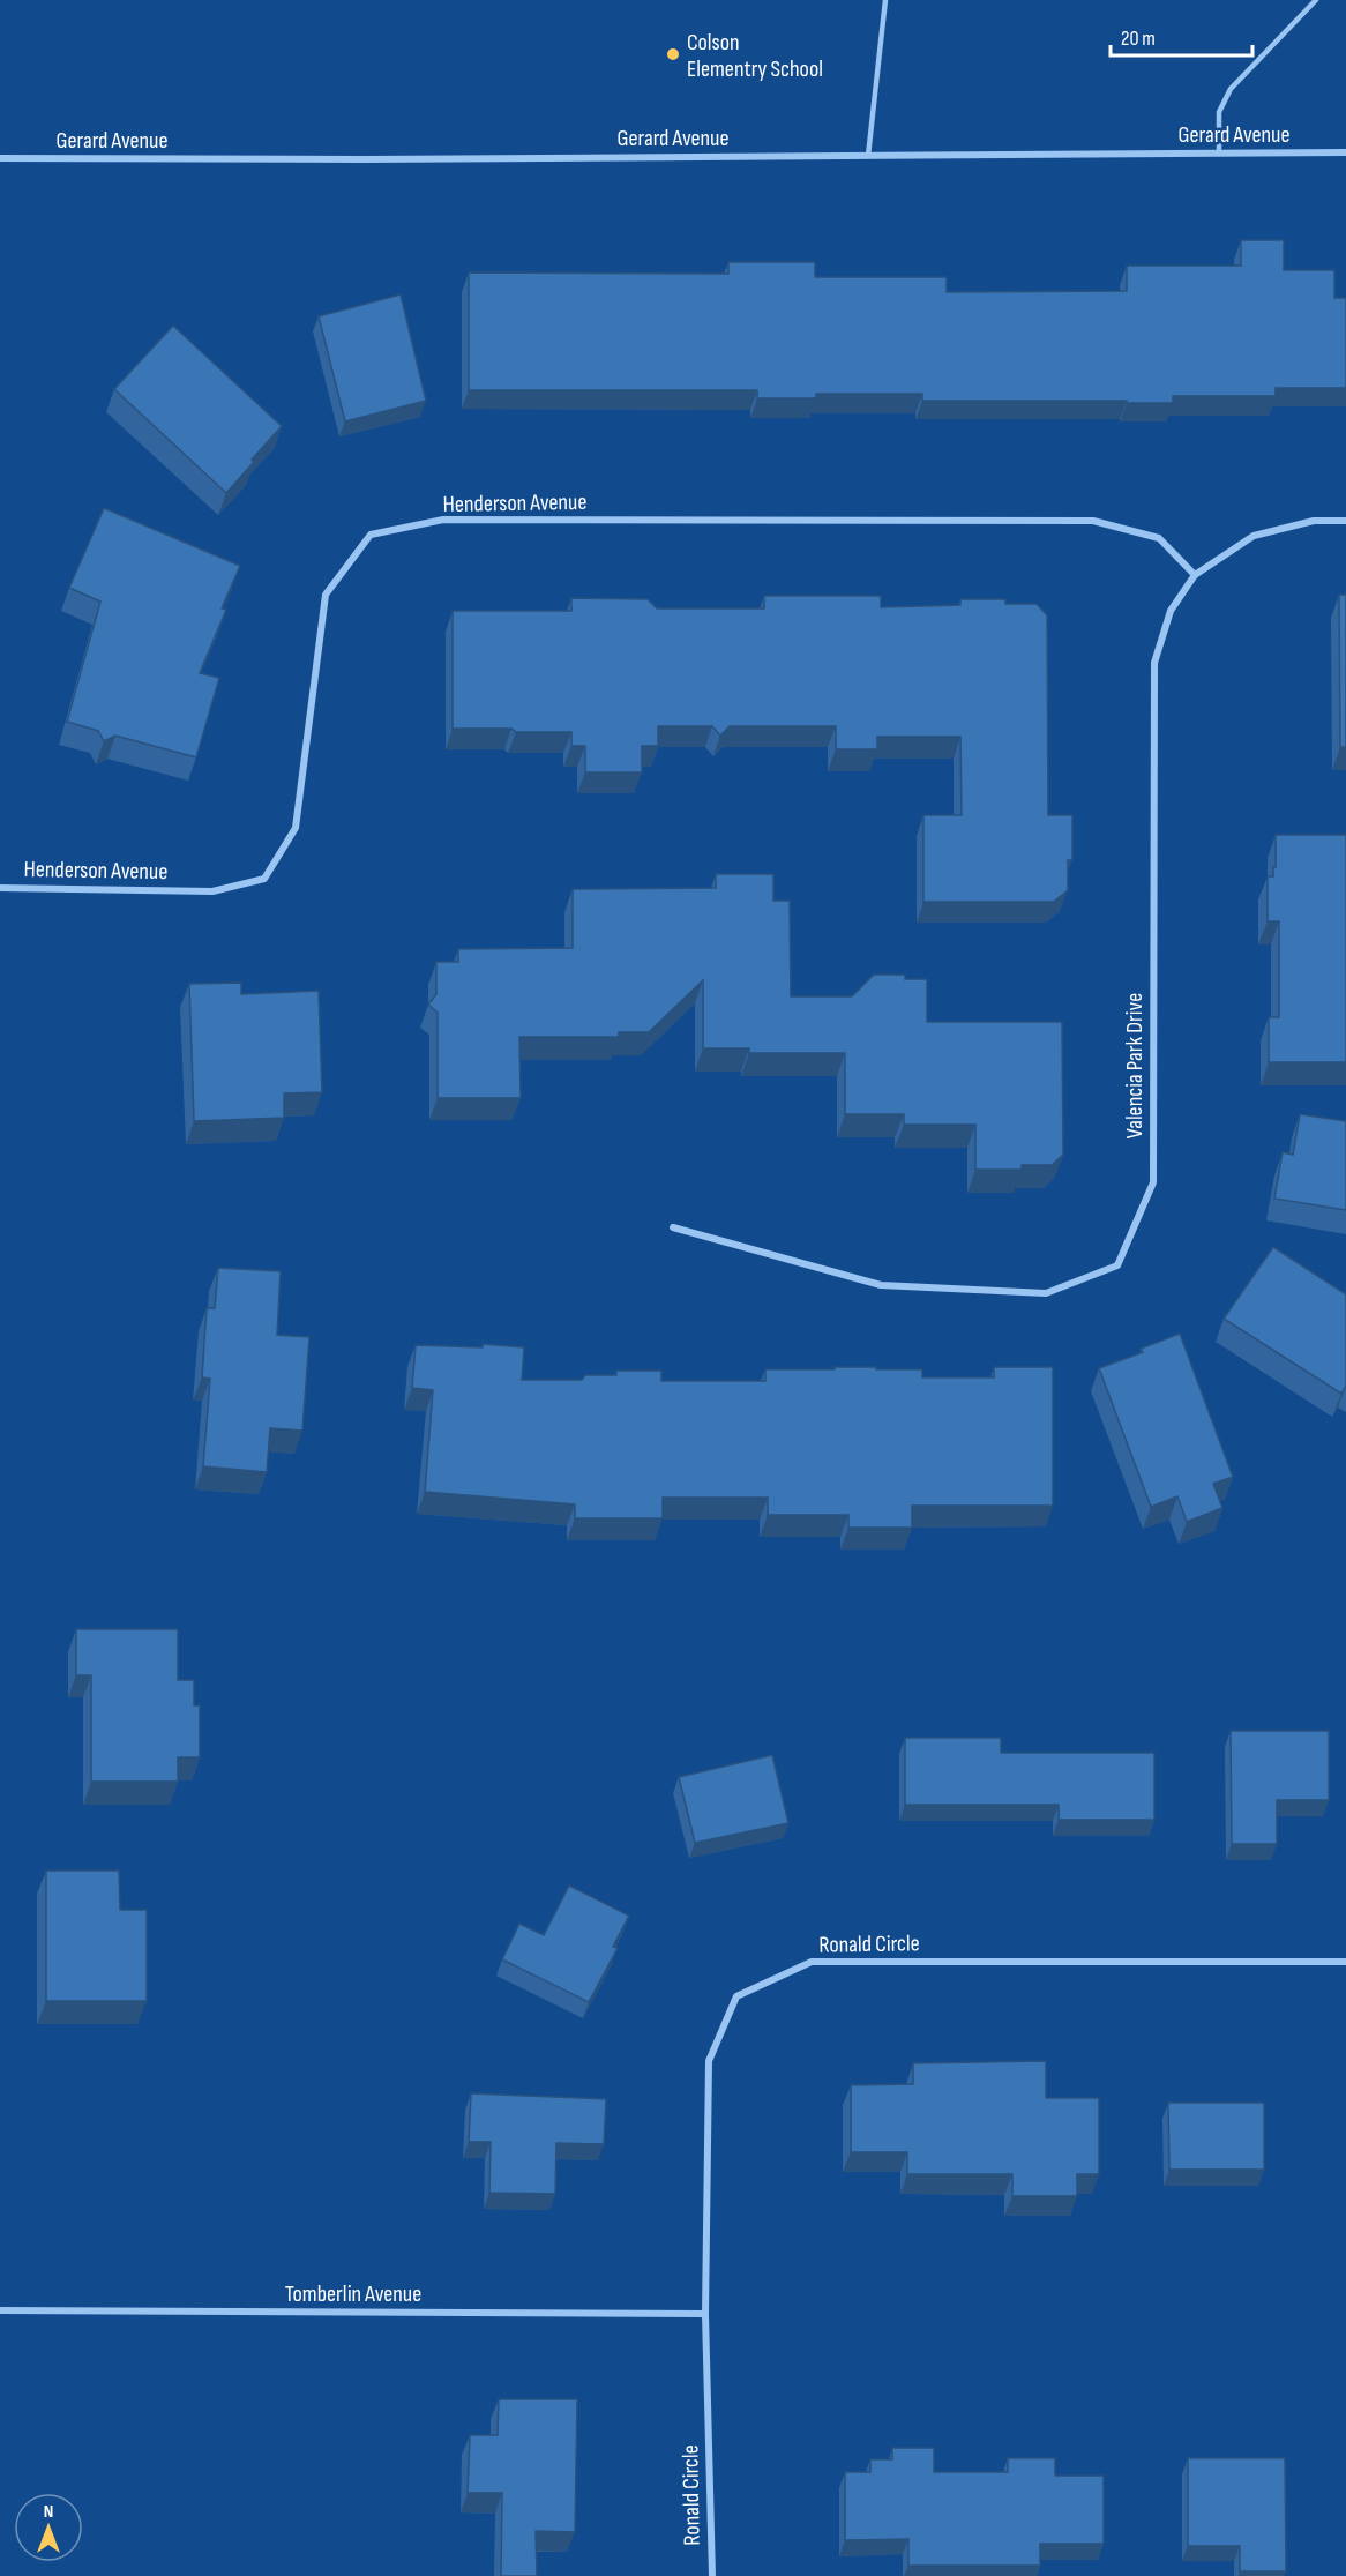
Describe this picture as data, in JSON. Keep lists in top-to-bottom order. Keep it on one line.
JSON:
{"streets":{"street":["Gerard Avenue","Henderson Avenue","Valencia Park Drive","Ronald Circle","Tomberlin Avenue"]},"crossings":[["Henderson Avenue","Valencia Park Drive"],["Ronald Circle","Tomberlin Avenue"]],"places":["Colson Elementry School"],"scale_bar":"20 m","north":"top"}
